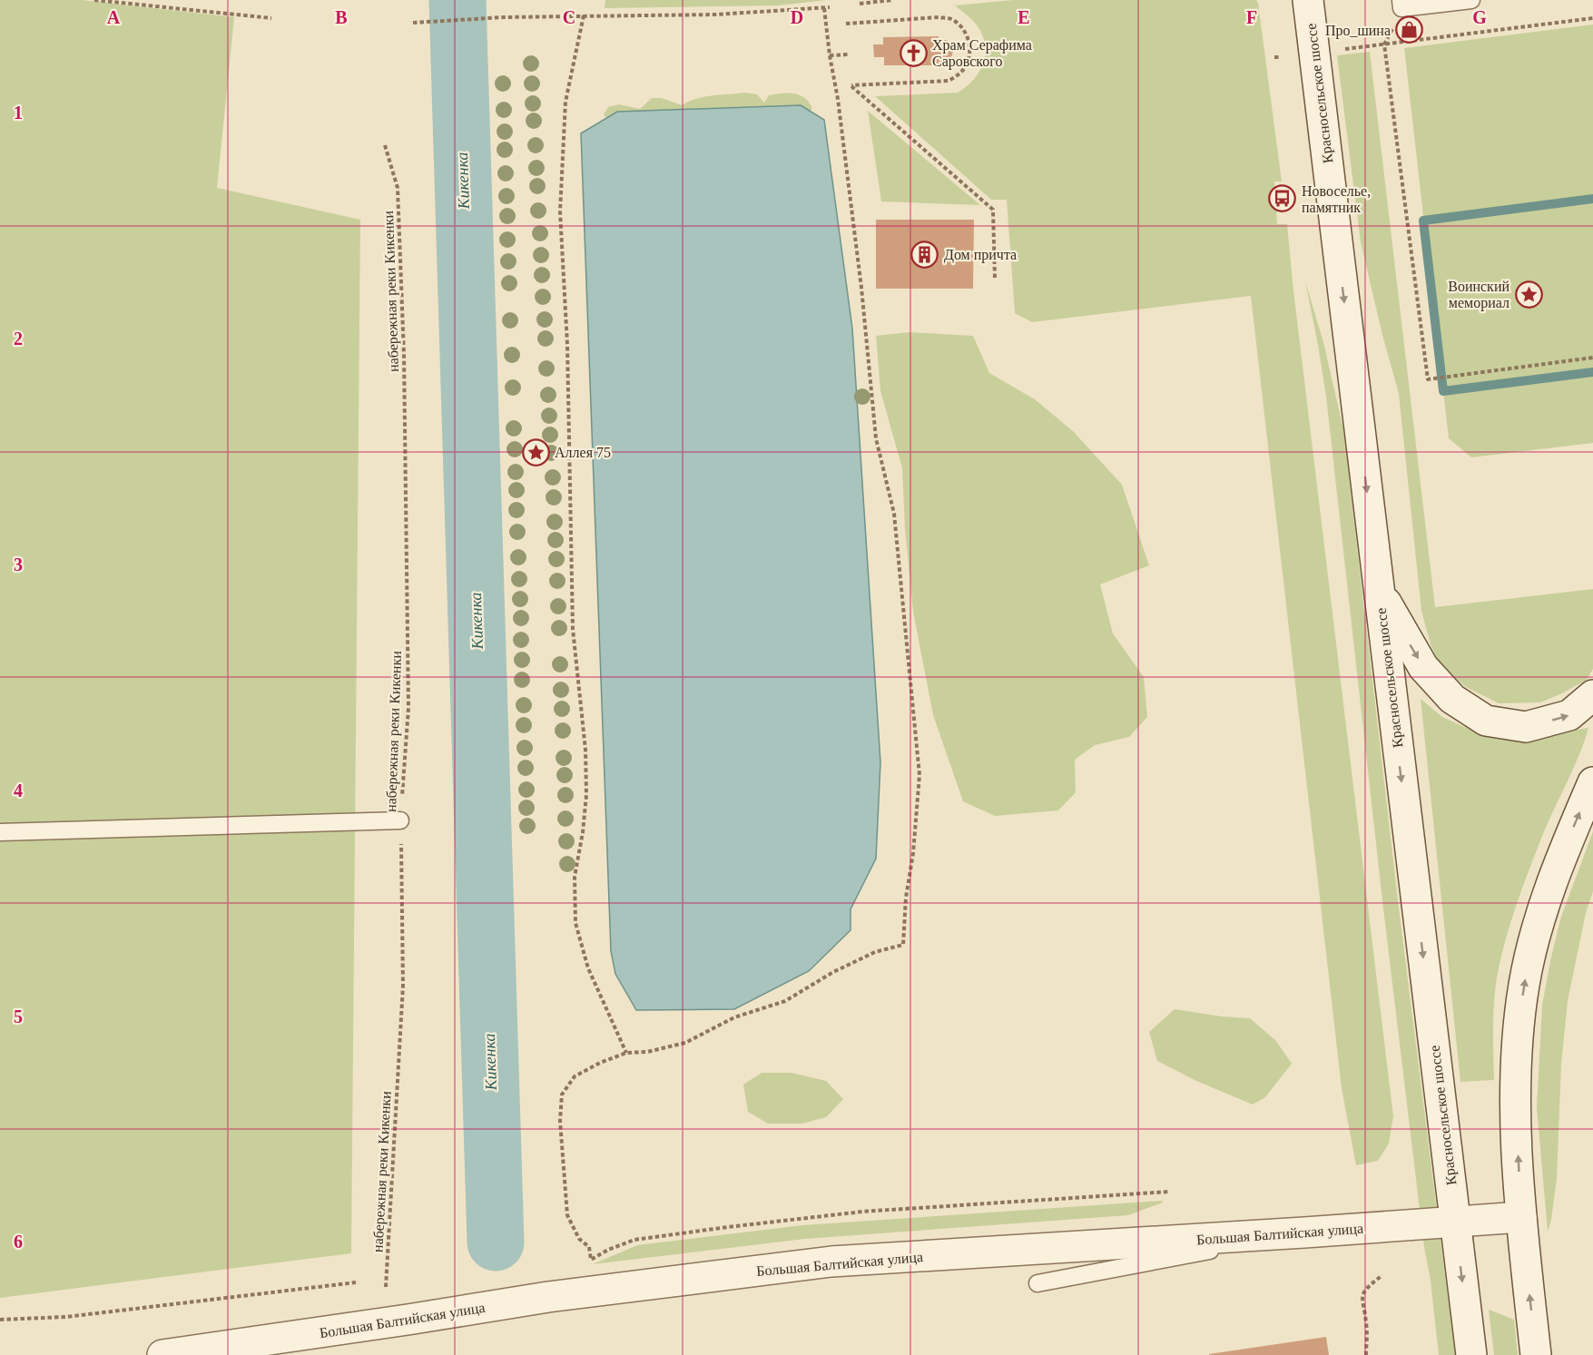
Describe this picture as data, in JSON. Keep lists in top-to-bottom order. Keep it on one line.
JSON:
{"streets":{"main road":["Красносельское шоссе","Большая Балтийская улица"],"path":["набережная реки Кикенки"]},"crossings":[["Красносельское шоссе","Большая Балтийская улица"]],"water":["Кикенка"],"places":{"shop":["Про_шина"],"church":["Храм Серафима Саровского"],"bus stop":["Новоселье, памятник"],"building":["Дом причта"],"place":["Воинский мемориал","Аллея 75"]},"grid":{"columns":["A","B","C","D","E","F","G"],"rows":["1","2","3","4","5","6"]}}
